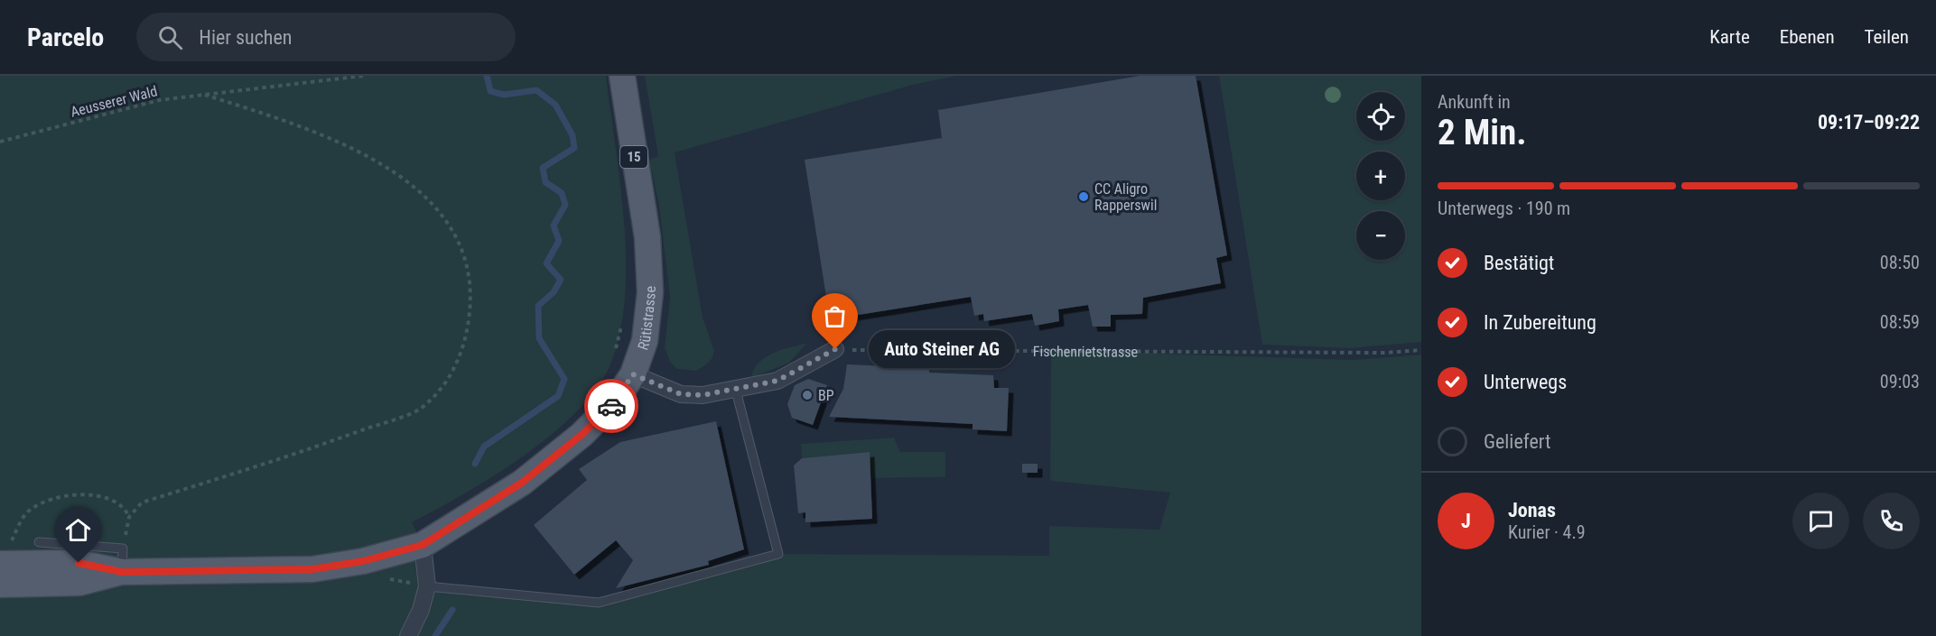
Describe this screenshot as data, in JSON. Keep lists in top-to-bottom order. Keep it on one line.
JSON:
{"streets":{"main road":["15","Rütistrasse"],"path":["Aeusserer Wald","Fischenrietstrasse"]},"places":["CC Aligro Rapperswil","Auto Steiner AG","BP"],"page":{"header":"Parcelo","search":"Hier suchen","nav":["Karte","Ebenen","Teilen"],"heading":["2 Min.","Ankunft in","09:17–09:22"],"panel":["Jonas","Kurier · 4.9"],"map_buttons":["+","−"],"bar":"Unterwegs · 190 m","list":[["Bestätigt","08:50"],["In Zubereitung","08:59"],["Unterwegs","09:03"],"Geliefert"],"bubble":"Auto Steiner AG","round":"J"}}
